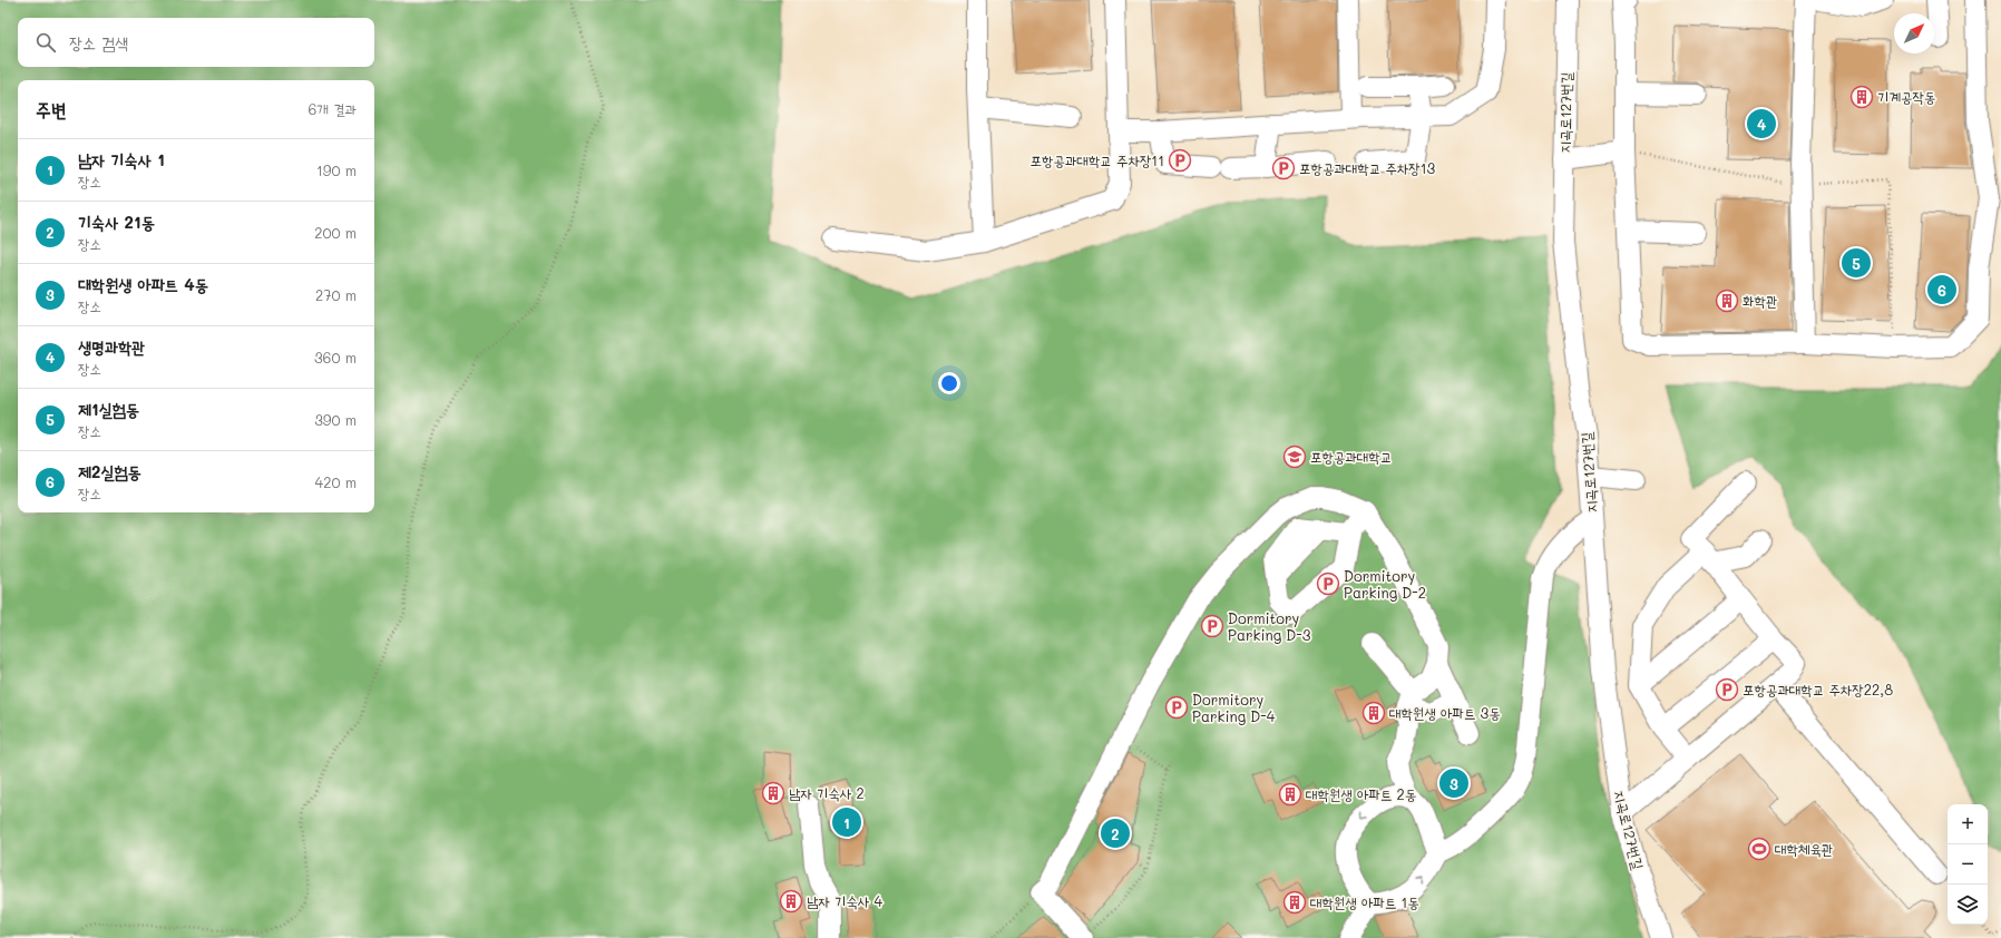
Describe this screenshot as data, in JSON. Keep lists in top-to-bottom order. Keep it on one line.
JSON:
{"streets":{"street":["지곡로127번길"]},"places":{"building":["기계공작동","화학관","대학원생 아파트 3동","남자 기숙사 2","대학원생 아파트 2동","남자 기숙사 4","대학원생 아파트 1동"],"parking":["포항공과대학교 주차장11","포항공과대학교 주차장13","Dormitory Parking D-2","Dormitory Parking D-3","포항공과대학교 주차장22,8","Dormitory Parking D-4"],"school or university":["포항공과대학교"],"sports":["대학체육관"]},"north":"top right","page":{"search":"장소 검색","heading":["주변","6개 결과"],"pins":["4","5","6","3","1","2"],"list":[{"mark":"1","name":"남자 기숙사 1","note":"장소","value":"190 m"},{"mark":"2","name":"기숙사 21동","note":"장소","value":"200 m"},{"mark":"3","name":"대학원생 아파트 4동","note":"장소","value":"270 m"},{"mark":"4","name":"생명과학관","note":"장소","value":"360 m"},{"mark":"5","name":"제1실험동","note":"장소","value":"390 m"},{"mark":"6","name":"제2실험동","note":"장소","value":"420 m"}],"map_buttons":["+","−"]}}
